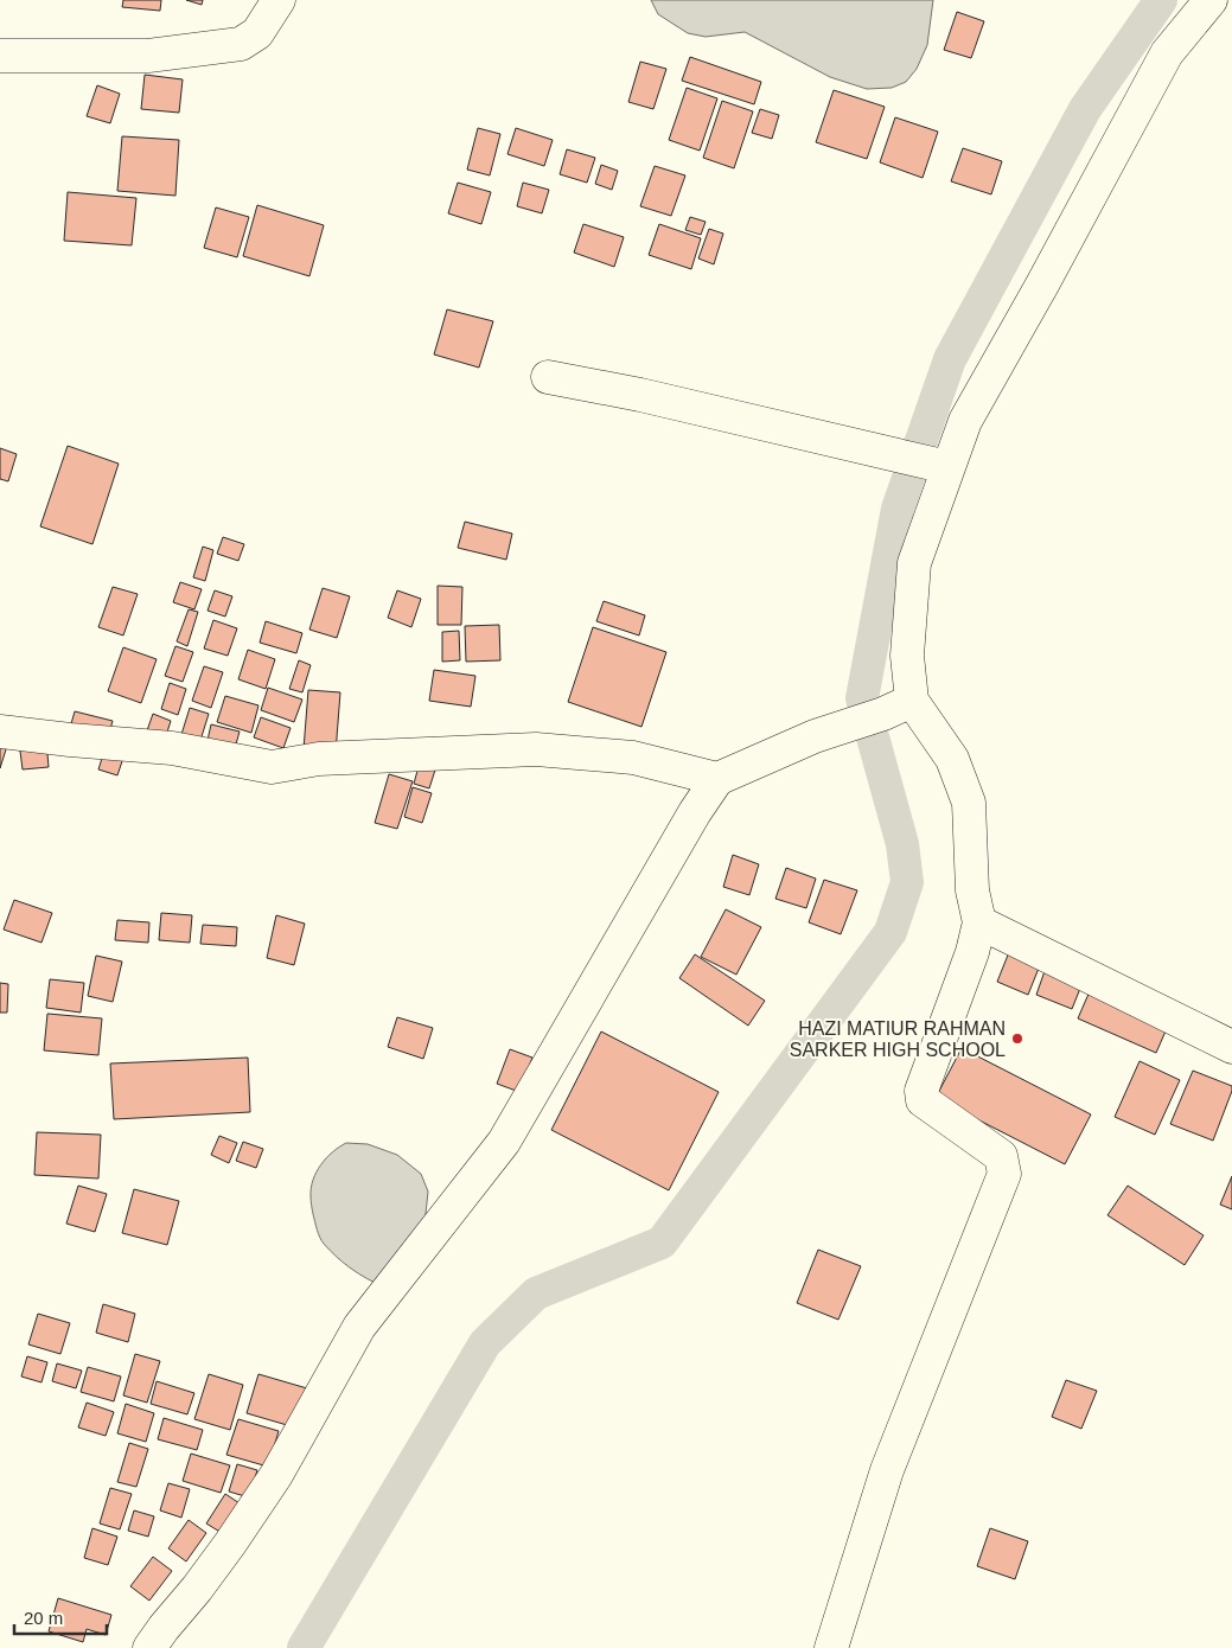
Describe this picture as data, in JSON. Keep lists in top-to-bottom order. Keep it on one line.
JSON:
{"places":["HAZI MATIUR RAHMAN SARKER HIGH SCHOOL"],"scale_bar":"20 m"}
